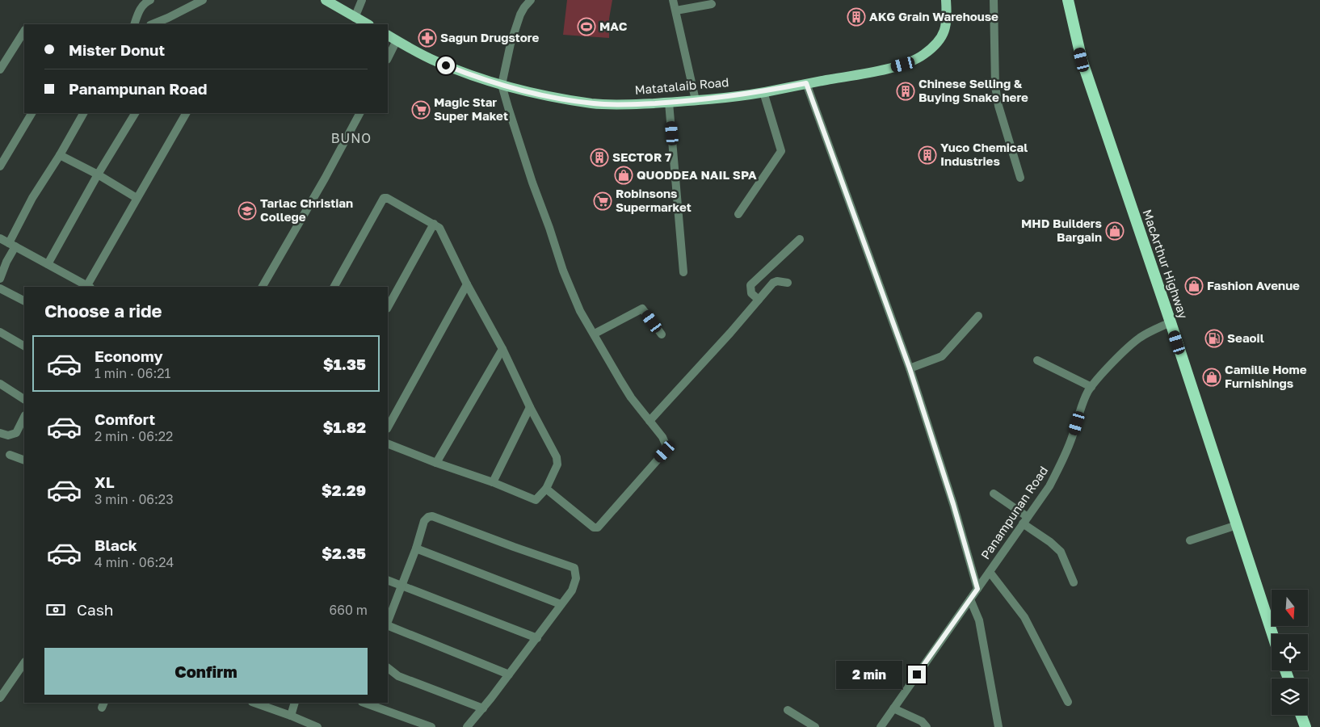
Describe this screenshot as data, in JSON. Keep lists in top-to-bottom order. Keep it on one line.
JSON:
{"streets":{"highway":["MacArthur Highway"],"main road":["Matatalaib Road"],"street":["Panampunan Road"]},"crossings":[["MacArthur Highway","Panampunan Road"]],"districts":["BUNO"],"places":{"building":["AKG Grain Warehouse","Chinese Selling & Buying Snake here","Yuco Chemical Industries","SECTOR 7"],"sports":["MAC"],"pharmacy":["Sagun Drugstore"],"supermarket":["Magic Star Super Maket","Robinsons Supermarket"],"shop":["QUODDEA NAIL SPA","MHD Builders Bargain","Fashion Avenue","Camille Home Furnishings"],"school or university":["Tarlac Christian College"],"fuel station":["Seaoil"]},"north":"bottom","page":{"banner":["Mister Donut","Panampunan Road"],"heading":"Choose a ride","list":[{"name":"Economy","note":"1 min · 06:21","value":"$1.35"},{"name":"Comfort","note":"2 min · 06:22","value":"$1.82"},{"name":"XL","note":"3 min · 06:23","value":"$2.29"},{"name":"Black","note":"4 min · 06:24","value":"$2.35"}],"pay":["Cash","660 m"],"buttons":"Confirm","bubble":"2 min"}}
